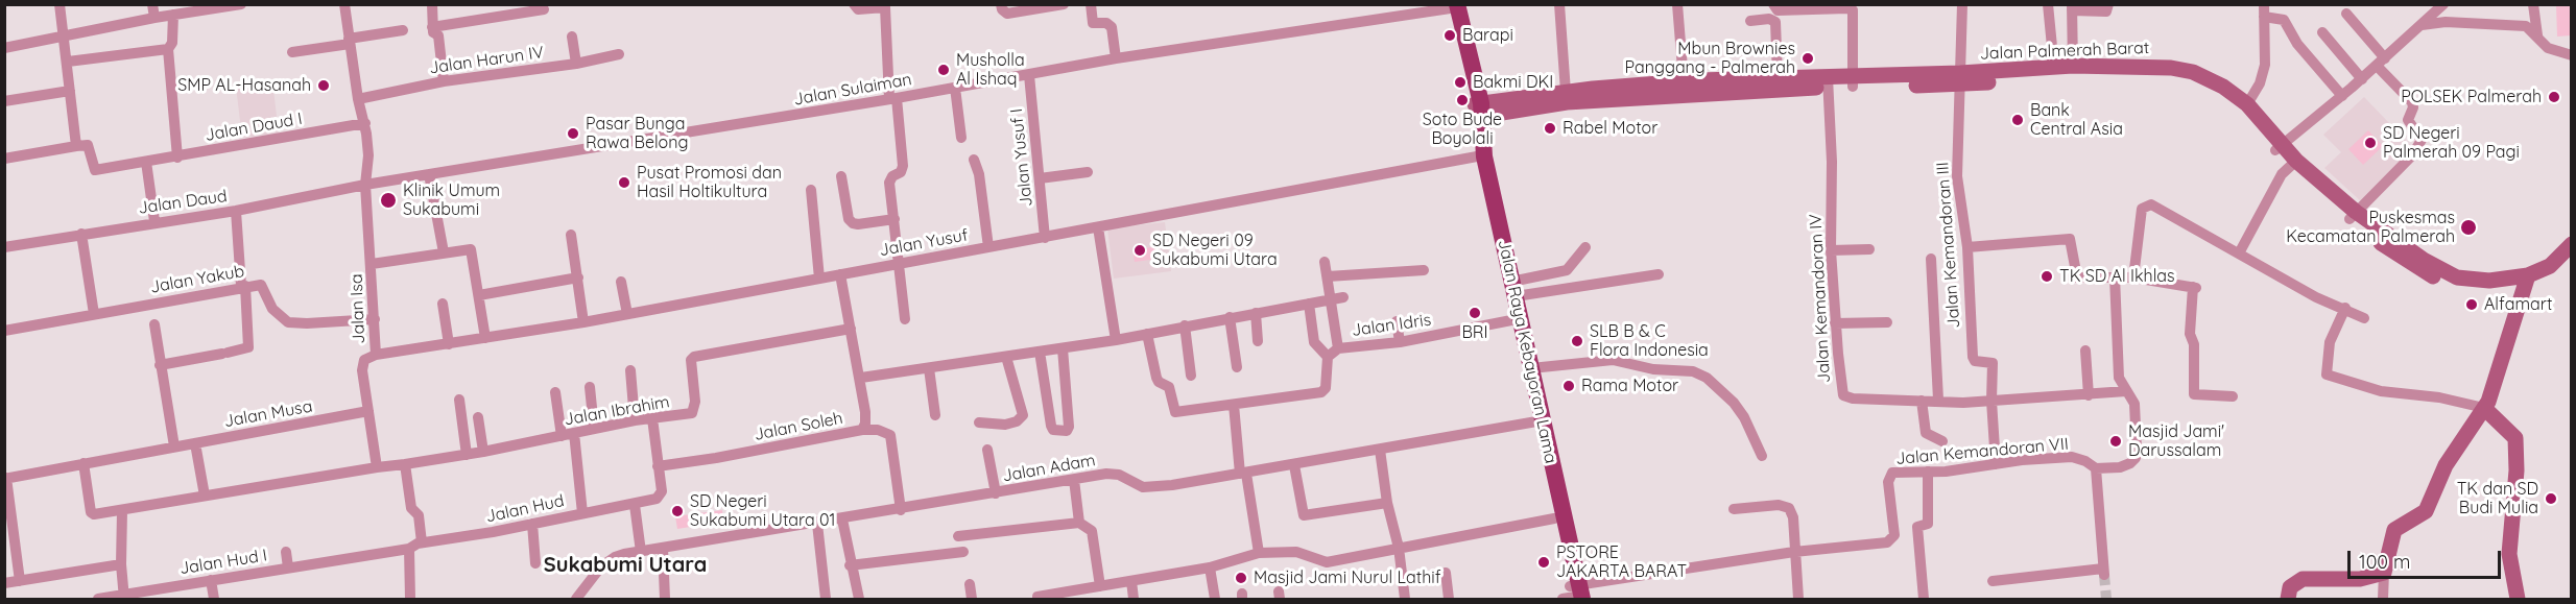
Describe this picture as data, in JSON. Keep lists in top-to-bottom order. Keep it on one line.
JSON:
{"streets":{"main road":["Jalan Palmerah Barat","Jalan Raya Kebayoran Lama"],"street":["Jalan Harun IV","Jalan Sulaiman","Jalan Daud I","Jalan Yusuf I","Jalan Daud","Jalan Yusuf","Jalan Kemandoran III","Jalan Yakub","Jalan Kemandoran IV","Jalan Isa","Jalan Idris","Jalan Ibrahim","Jalan Musa","Jalan Soleh","Jalan Kemandoran VII","Jalan Adam","Jalan Hud","Jalan Hud I"]},"crossings":[["Jalan Palmerah Barat","Jalan Kemandoran III"],["Jalan Palmerah Barat","Jalan Kemandoran IV"],["Jalan Palmerah Barat","Jalan Raya Kebayoran Lama"],["Jalan Harun IV","Jalan Isa"],["Jalan Sulaiman","Jalan Yusuf I"],["Jalan Sulaiman","Jalan Daud"],["Jalan Sulaiman","Jalan Isa"],["Jalan Daud I","Jalan Isa"],["Jalan Yusuf I","Jalan Yusuf"],["Jalan Daud","Jalan Isa"],["Jalan Yusuf","Jalan Isa"],["Jalan Yusuf","Jalan Raya Kebayoran Lama"],["Jalan Yusuf","Jalan Soleh"],["Jalan Kemandoran III","Jalan Kemandoran IV"],["Jalan Yakub","Jalan Isa"],["Jalan Isa","Jalan Musa"],["Jalan Idris","Jalan Raya Kebayoran Lama"],["Jalan Raya Kebayoran Lama","Jalan Kemandoran VII"],["Jalan Raya Kebayoran Lama","Jalan Adam"],["Jalan Ibrahim","Jalan Soleh"],["Jalan Soleh","Jalan Hud"]],"districts":["Sukabumi Utara"],"places":["Barapi","Mbun Brownies Panggang - Palmerah","Musholla Al Ishaq","Bakmi DKI","SMP AL-Hasanah","POLSEK Palmerah","Soto Bude Boyolali","Bank Central Asia","Rabel Motor","Pasar Bunga Rawa Belong","SD Negeri Palmerah 09 Pagi","Pusat Promosi dan Hasil Holtikultura","Klinik Umum Sukabumi","Puskesmas Kecamatan Palmerah","SD Negeri 09 Sukabumi Utara","TK SD Al Ikhlas","Alfamart","BRI","SLB B & C Flora Indonesia","Rama Motor","Masjid Jami' Darussalam","TK dan SD Budi Mulia","SD Negeri Sukabumi Utara 01","PSTORE JAKARTA BARAT","Masjid Jami Nurul Lathif"],"scale_bar":"100 m"}
